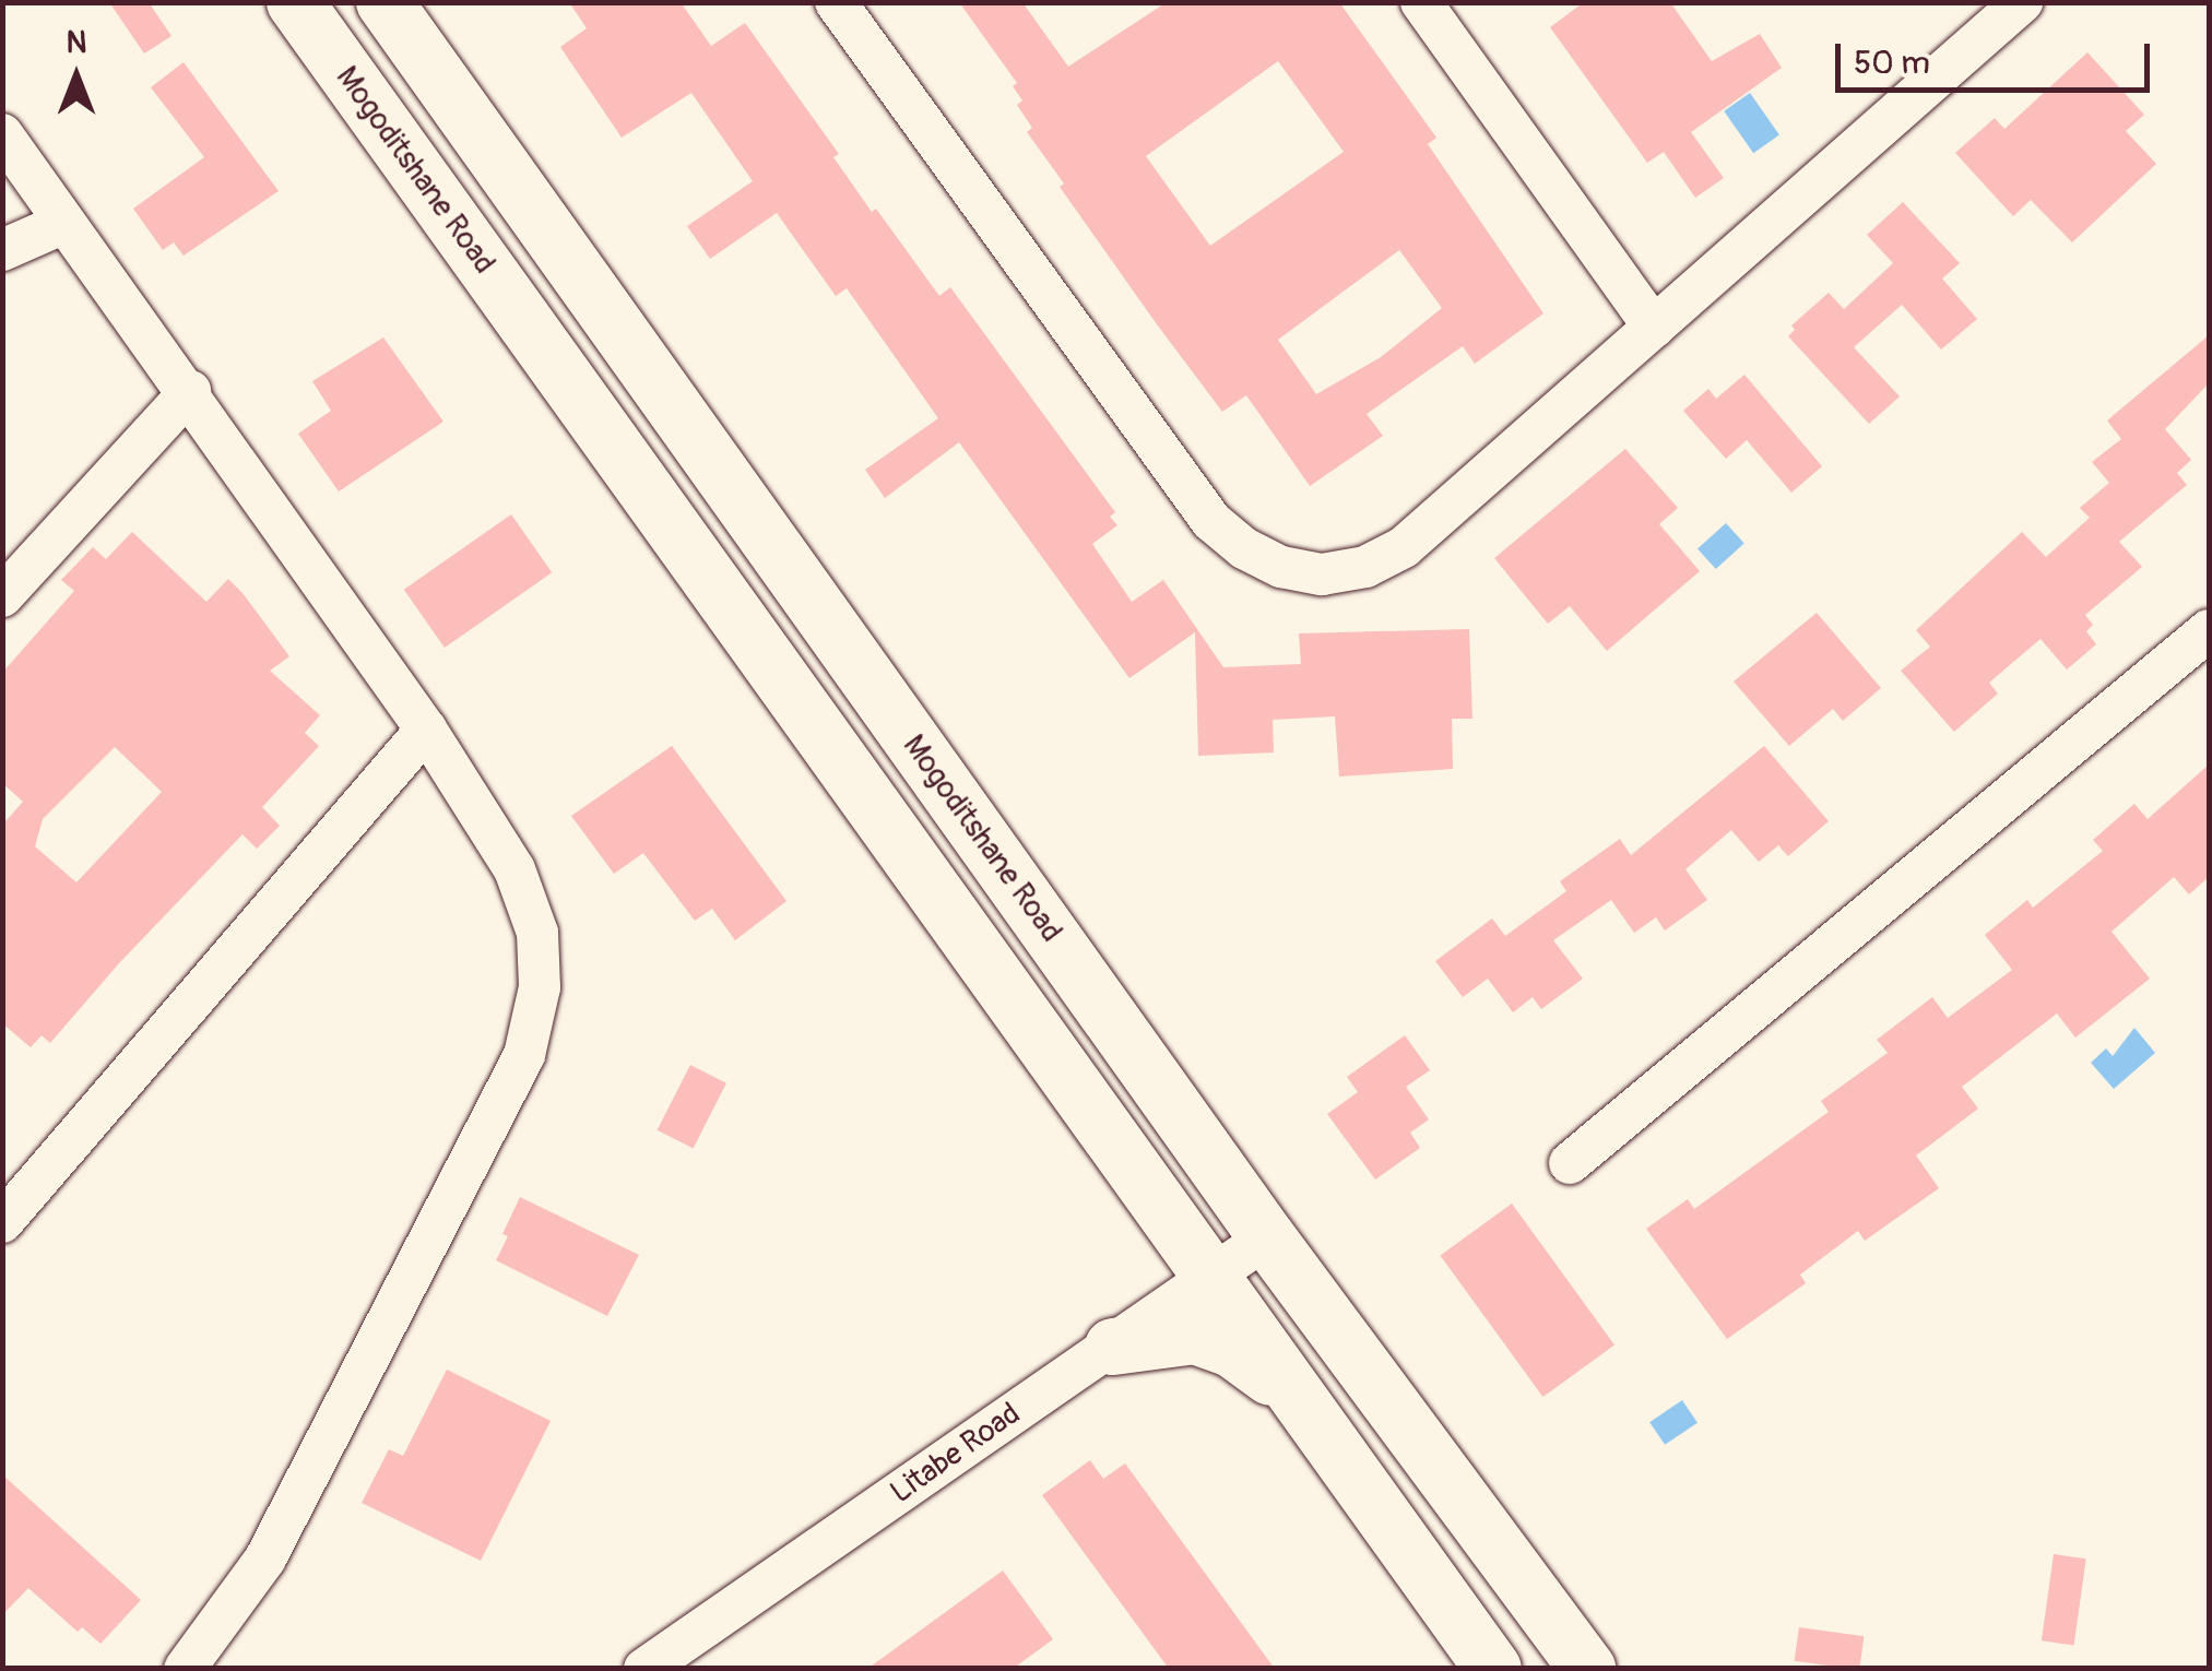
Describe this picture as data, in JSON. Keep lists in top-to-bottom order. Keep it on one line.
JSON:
{"streets":{"main road":["Mogoditshane Road"],"street":["Litabe Road"]},"crossings":[["Mogoditshane Road","Litabe Road"]],"scale_bar":"50 m","north":"top"}
